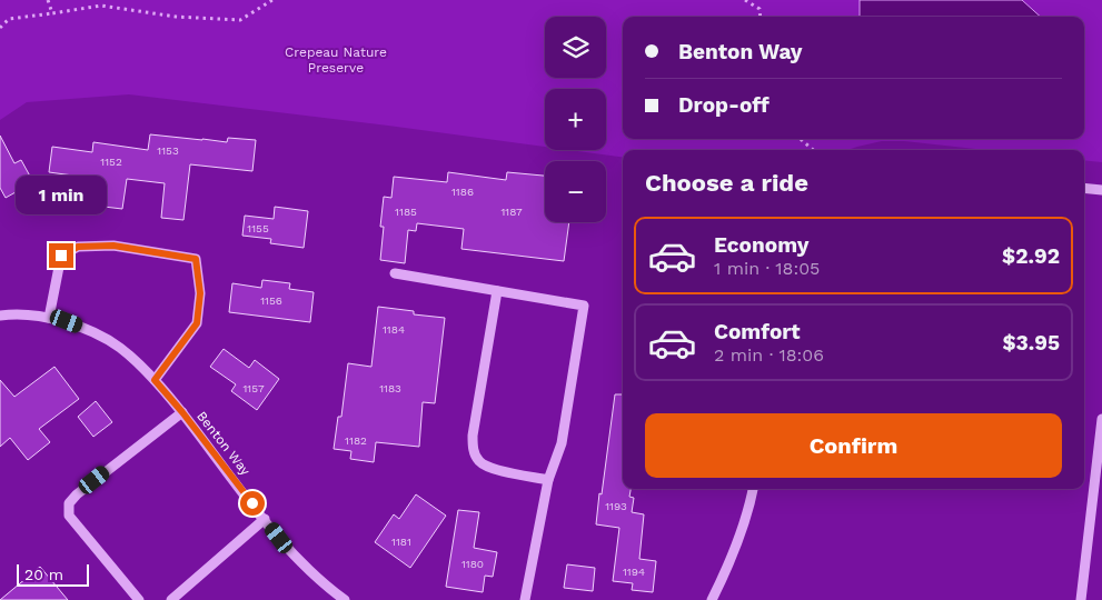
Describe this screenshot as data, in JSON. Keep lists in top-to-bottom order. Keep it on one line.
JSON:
{"streets":{"street":["Benton Way"]},"parks":["Crepeau Nature Preserve"],"house_numbers":["1153","1152","1186","1185","1187","1155","1156","1184","1157","1183","1182","1193","1181","1180","1194"],"scale_bar":"20 m","page":{"map_buttons":["+","−"],"banner":["Benton Way","Drop-off"],"heading":"Choose a ride","bubble":"1 min","list":[{"name":"Economy","note":"1 min · 18:05","value":"$2.92"},{"name":"Comfort","note":"2 min · 18:06","value":"$3.95"}],"buttons":"Confirm","scale":"20 m"}}
